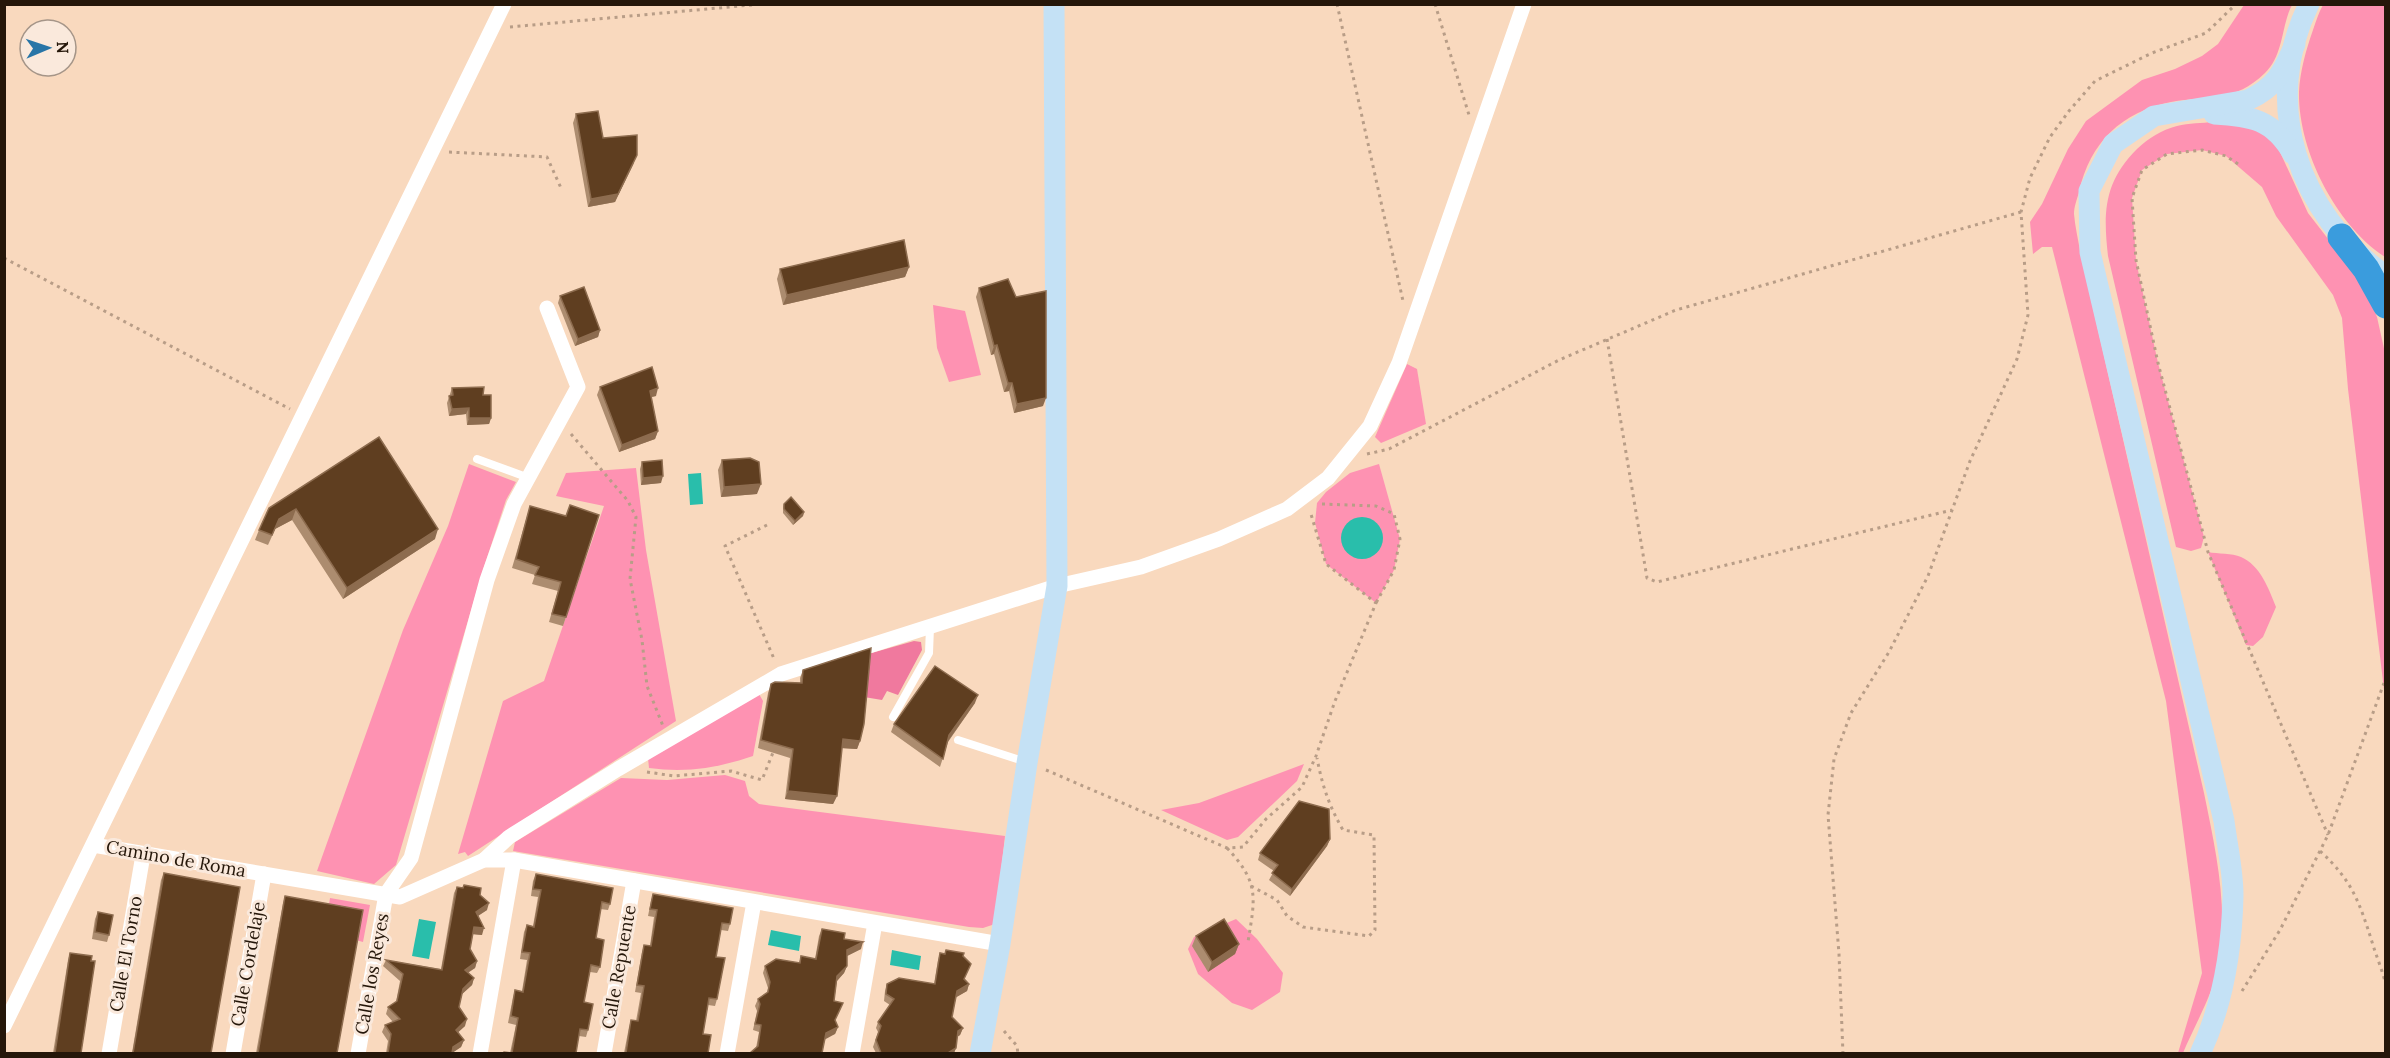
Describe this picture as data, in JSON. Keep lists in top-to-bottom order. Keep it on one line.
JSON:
{"streets":{"street":["Camino de Roma","Calle El Torno","Calle Cordelaje","Calle Repuente","Calle los Reyes"]},"crossings":[["Camino de Roma","Calle El Torno"],["Camino de Roma","Calle Cordelaje"],["Camino de Roma","Calle los Reyes"]],"north":"right"}
